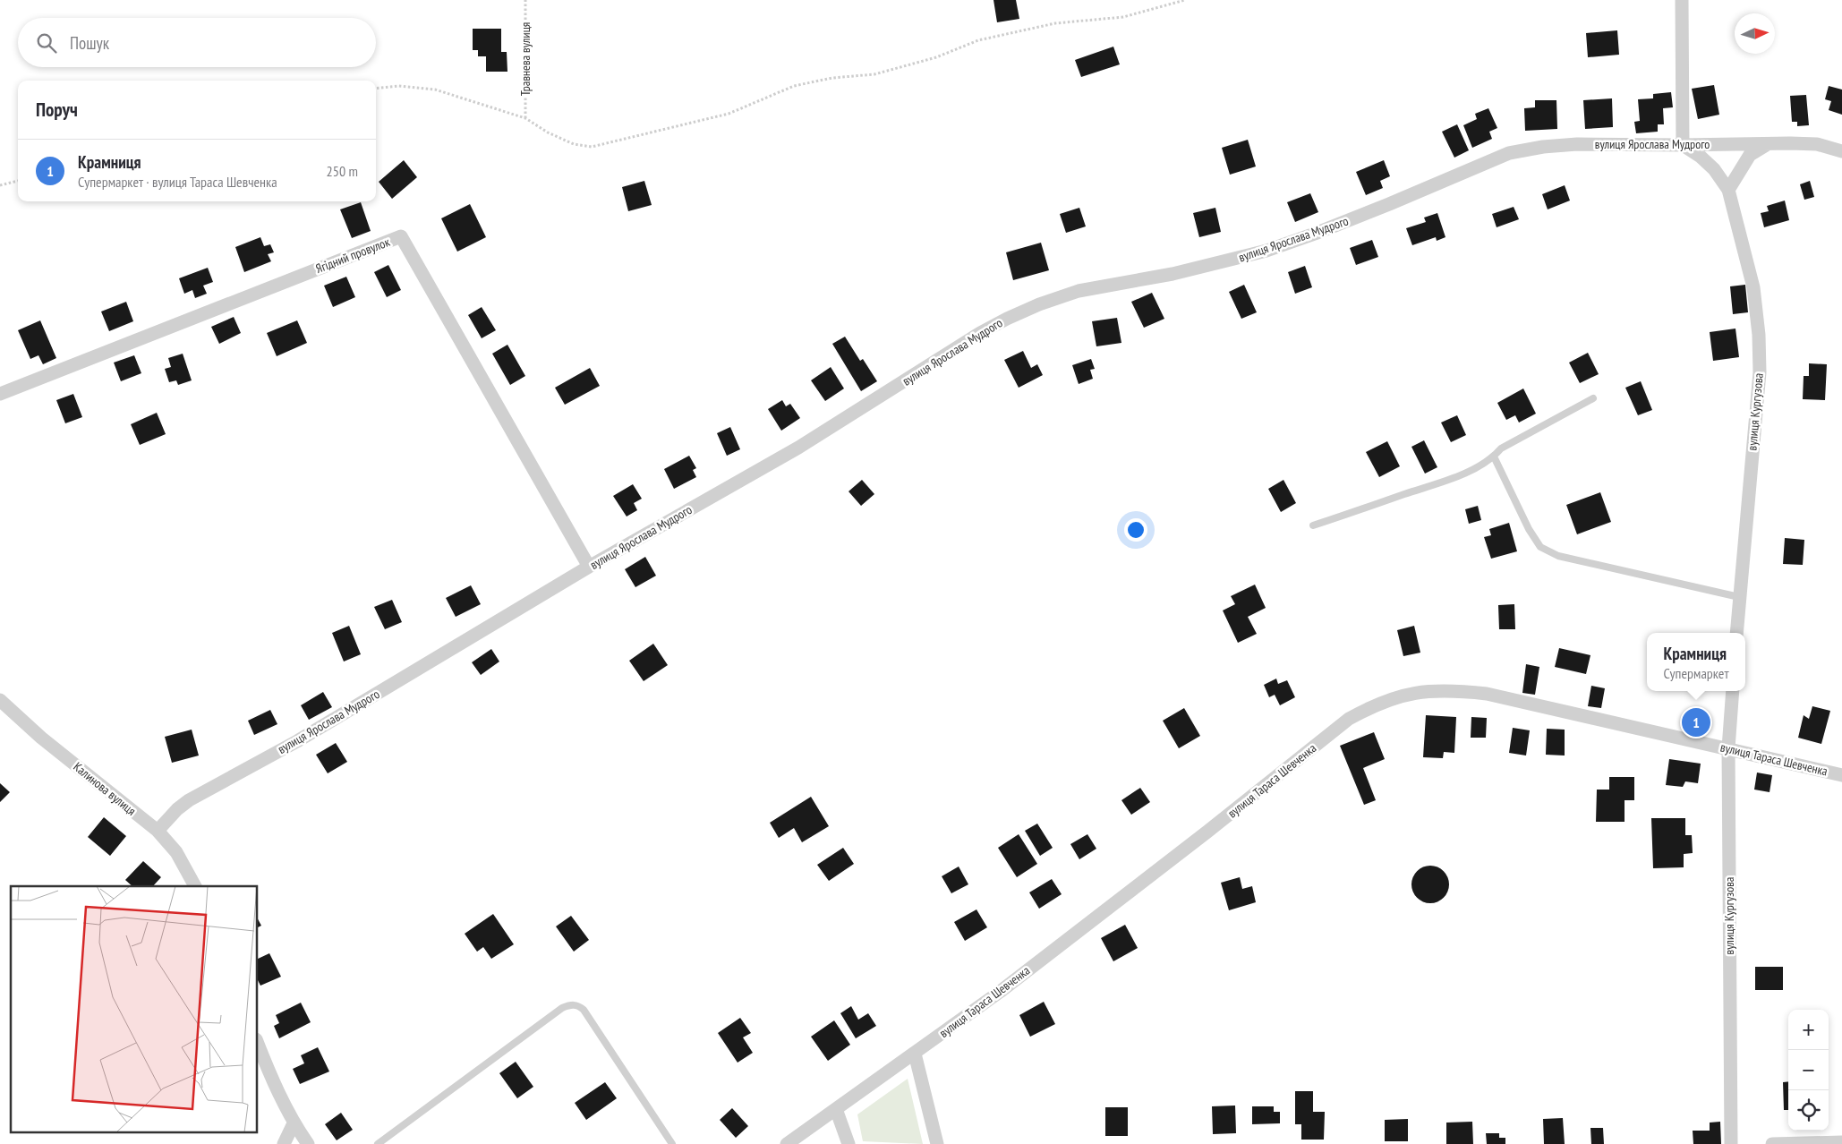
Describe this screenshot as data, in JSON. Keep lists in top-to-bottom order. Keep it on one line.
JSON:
{"streets":{"street":["вулиця Ярослава Мудрого","Ягідний провулок","вулиця Кургузова","вулиця Тараса Шевченка","Калинова вулиця"],"path":["Травнева вулиця"]},"crossings":[["вулиця Ярослава Мудрого","Ягідний провулок"],["вулиця Ярослава Мудрого","Калинова вулиця"],["вулиця Кургузова","вулиця Тараса Шевченка"]],"north":"right","page":{"search":"Пошук","heading":"Поруч","list":[{"mark":"1","name":"Крамниця","note":"Супермаркет · вулиця Тараса Шевченка","value":"250 m"}],"popup":["Крамниця","Супермаркет"],"pins":"1","map_buttons":["+","−"]}}
